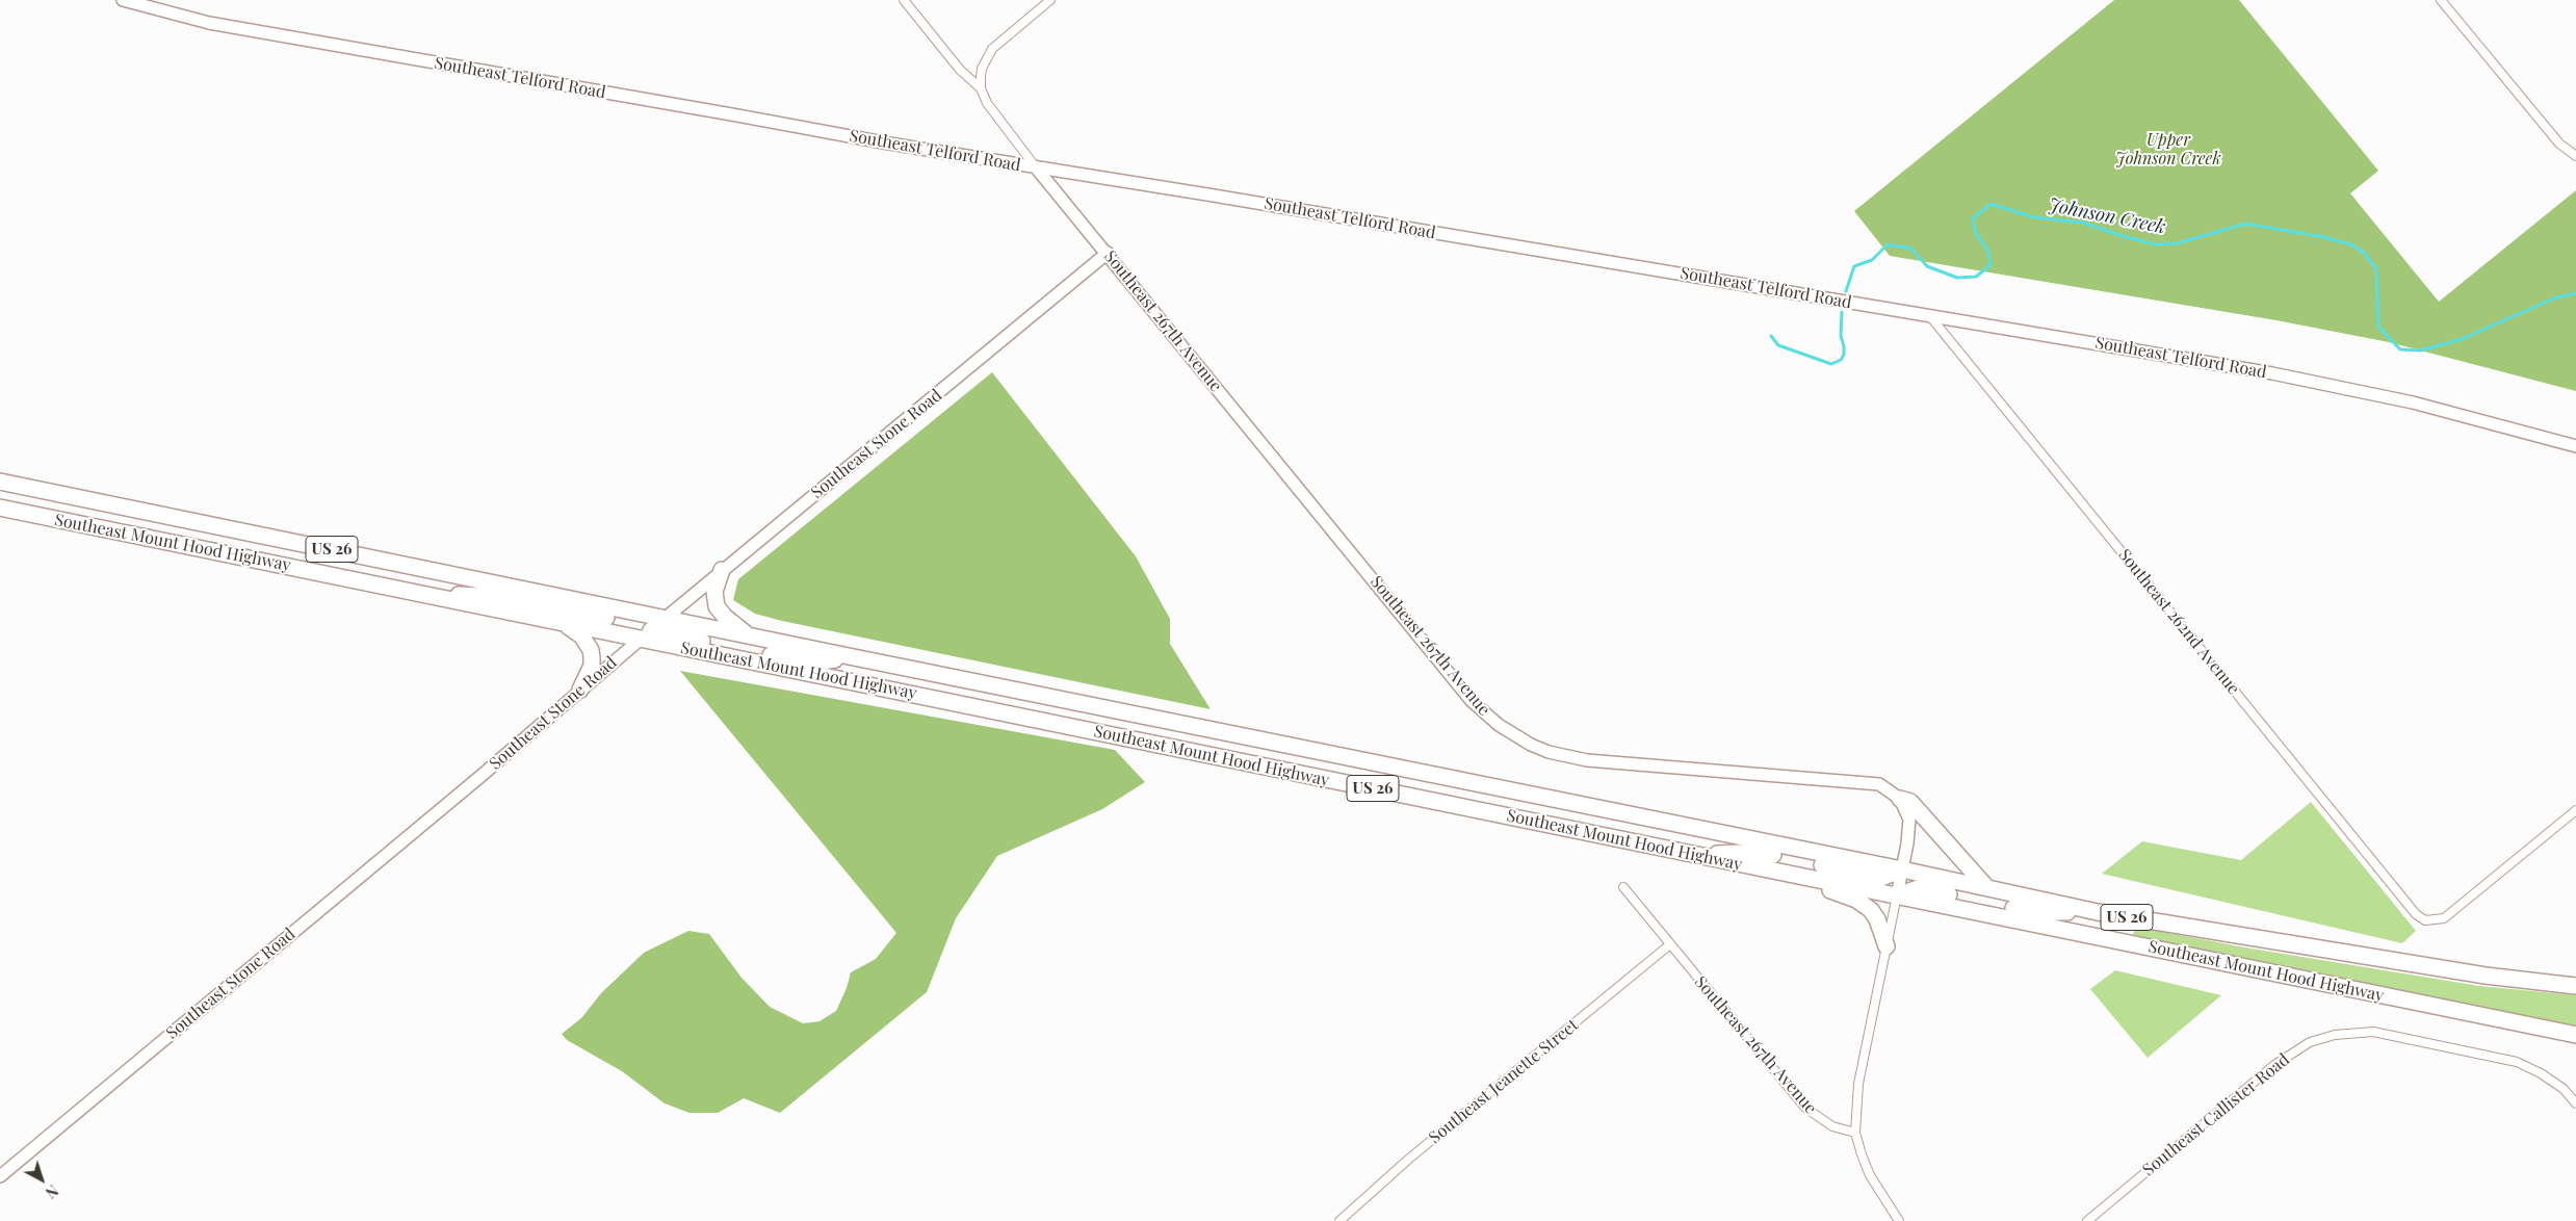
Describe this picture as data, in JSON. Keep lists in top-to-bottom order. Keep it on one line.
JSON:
{"streets":{"highway":["Southeast Mount Hood Highway","US 26"],"street":["Southeast Telford Road","Southeast 267th Avenue","Southeast Stone Road","Southeast 262nd Avenue","Southeast Jeanette Street","Southeast Callister Road"]},"crossings":[["Southeast Telford Road","Southeast 267th Avenue"],["Southeast Telford Road","Southeast 262nd Avenue"],["Southeast 267th Avenue","Southeast Stone Road"],["Southeast 267th Avenue","Southeast Jeanette Street"],["Southeast Stone Road","Southeast Mount Hood Highway"]],"water":["Johnson Creek"],"parks":["Upper Johnson Creek"],"north":"bottom right"}
